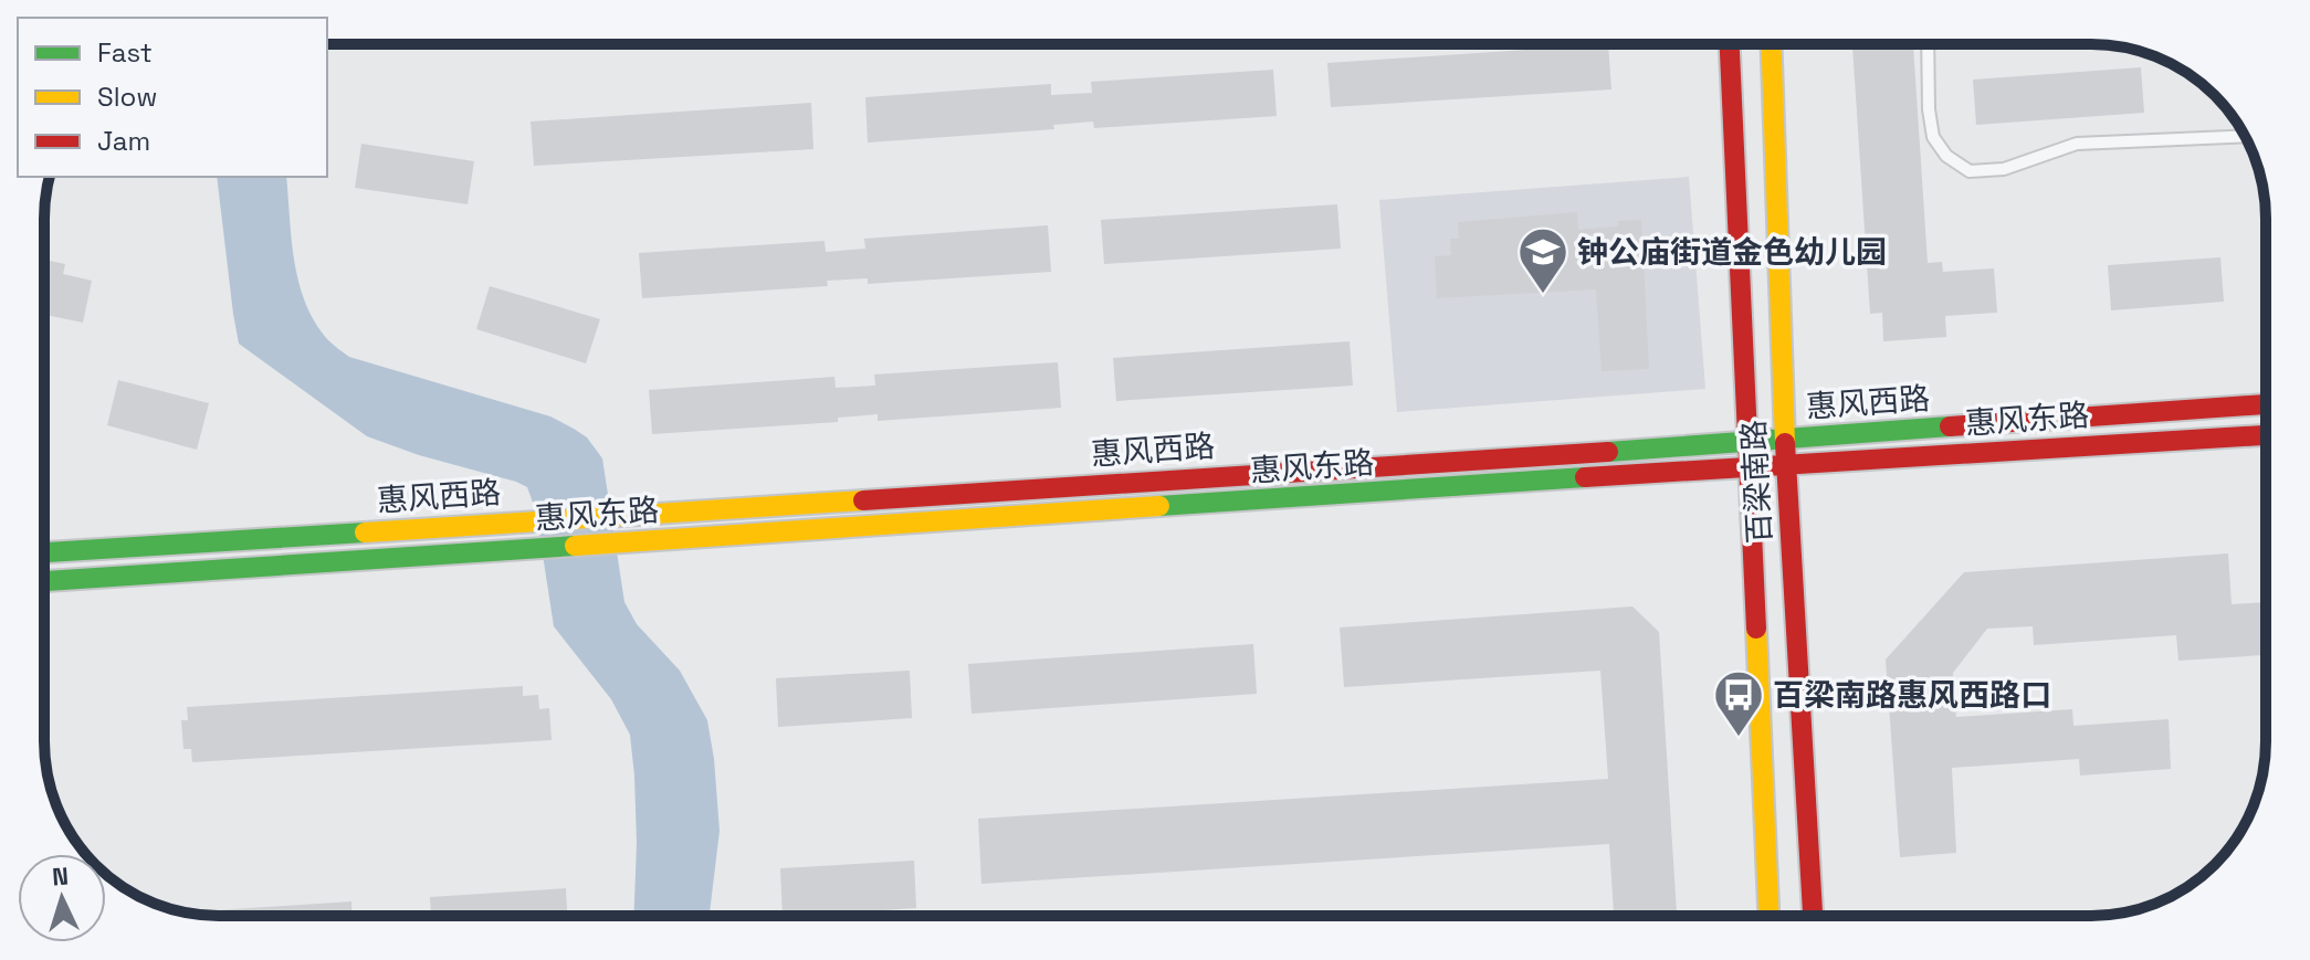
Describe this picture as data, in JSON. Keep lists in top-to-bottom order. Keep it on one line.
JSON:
{"streets":{"street":["惠风西路","惠风东路","百梁南路"]},"crossings":[["惠风西路","百梁南路"],["惠风东路","百梁南路"]],"places":{"school or university":["钟公庙街道金色幼儿园"],"bus stop":["百梁南路惠风西路口"]},"legend":["Fast","Slow","Jam"],"north":"top"}
